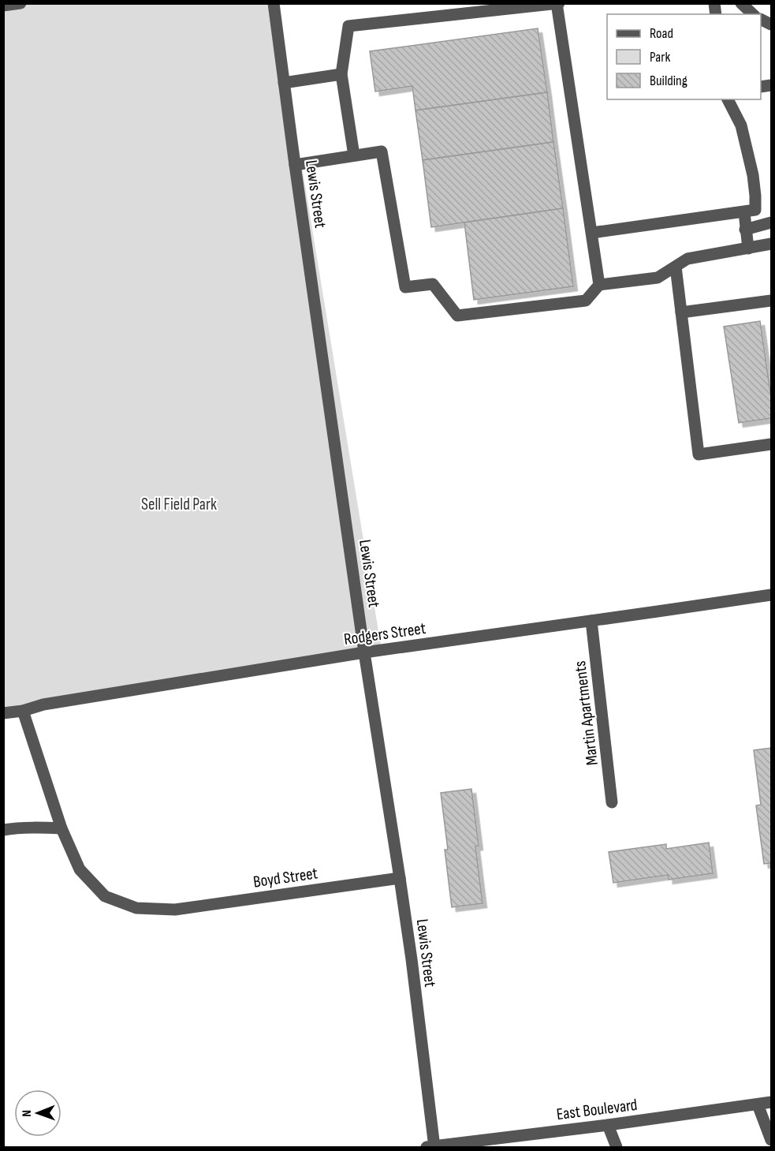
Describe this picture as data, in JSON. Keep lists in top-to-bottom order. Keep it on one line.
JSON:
{"streets":{"street":["Lewis Street","Rodgers Street","Martin Apartments","Boyd Street","East Boulevard"]},"crossings":[["Lewis Street","Rodgers Street"],["Lewis Street","Boyd Street"],["Lewis Street","East Boulevard"],["Rodgers Street","Martin Apartments"],["Rodgers Street","Boyd Street"]],"parks":["Sell Field Park"],"legend":["Road","Park","Building"],"north":"left"}
